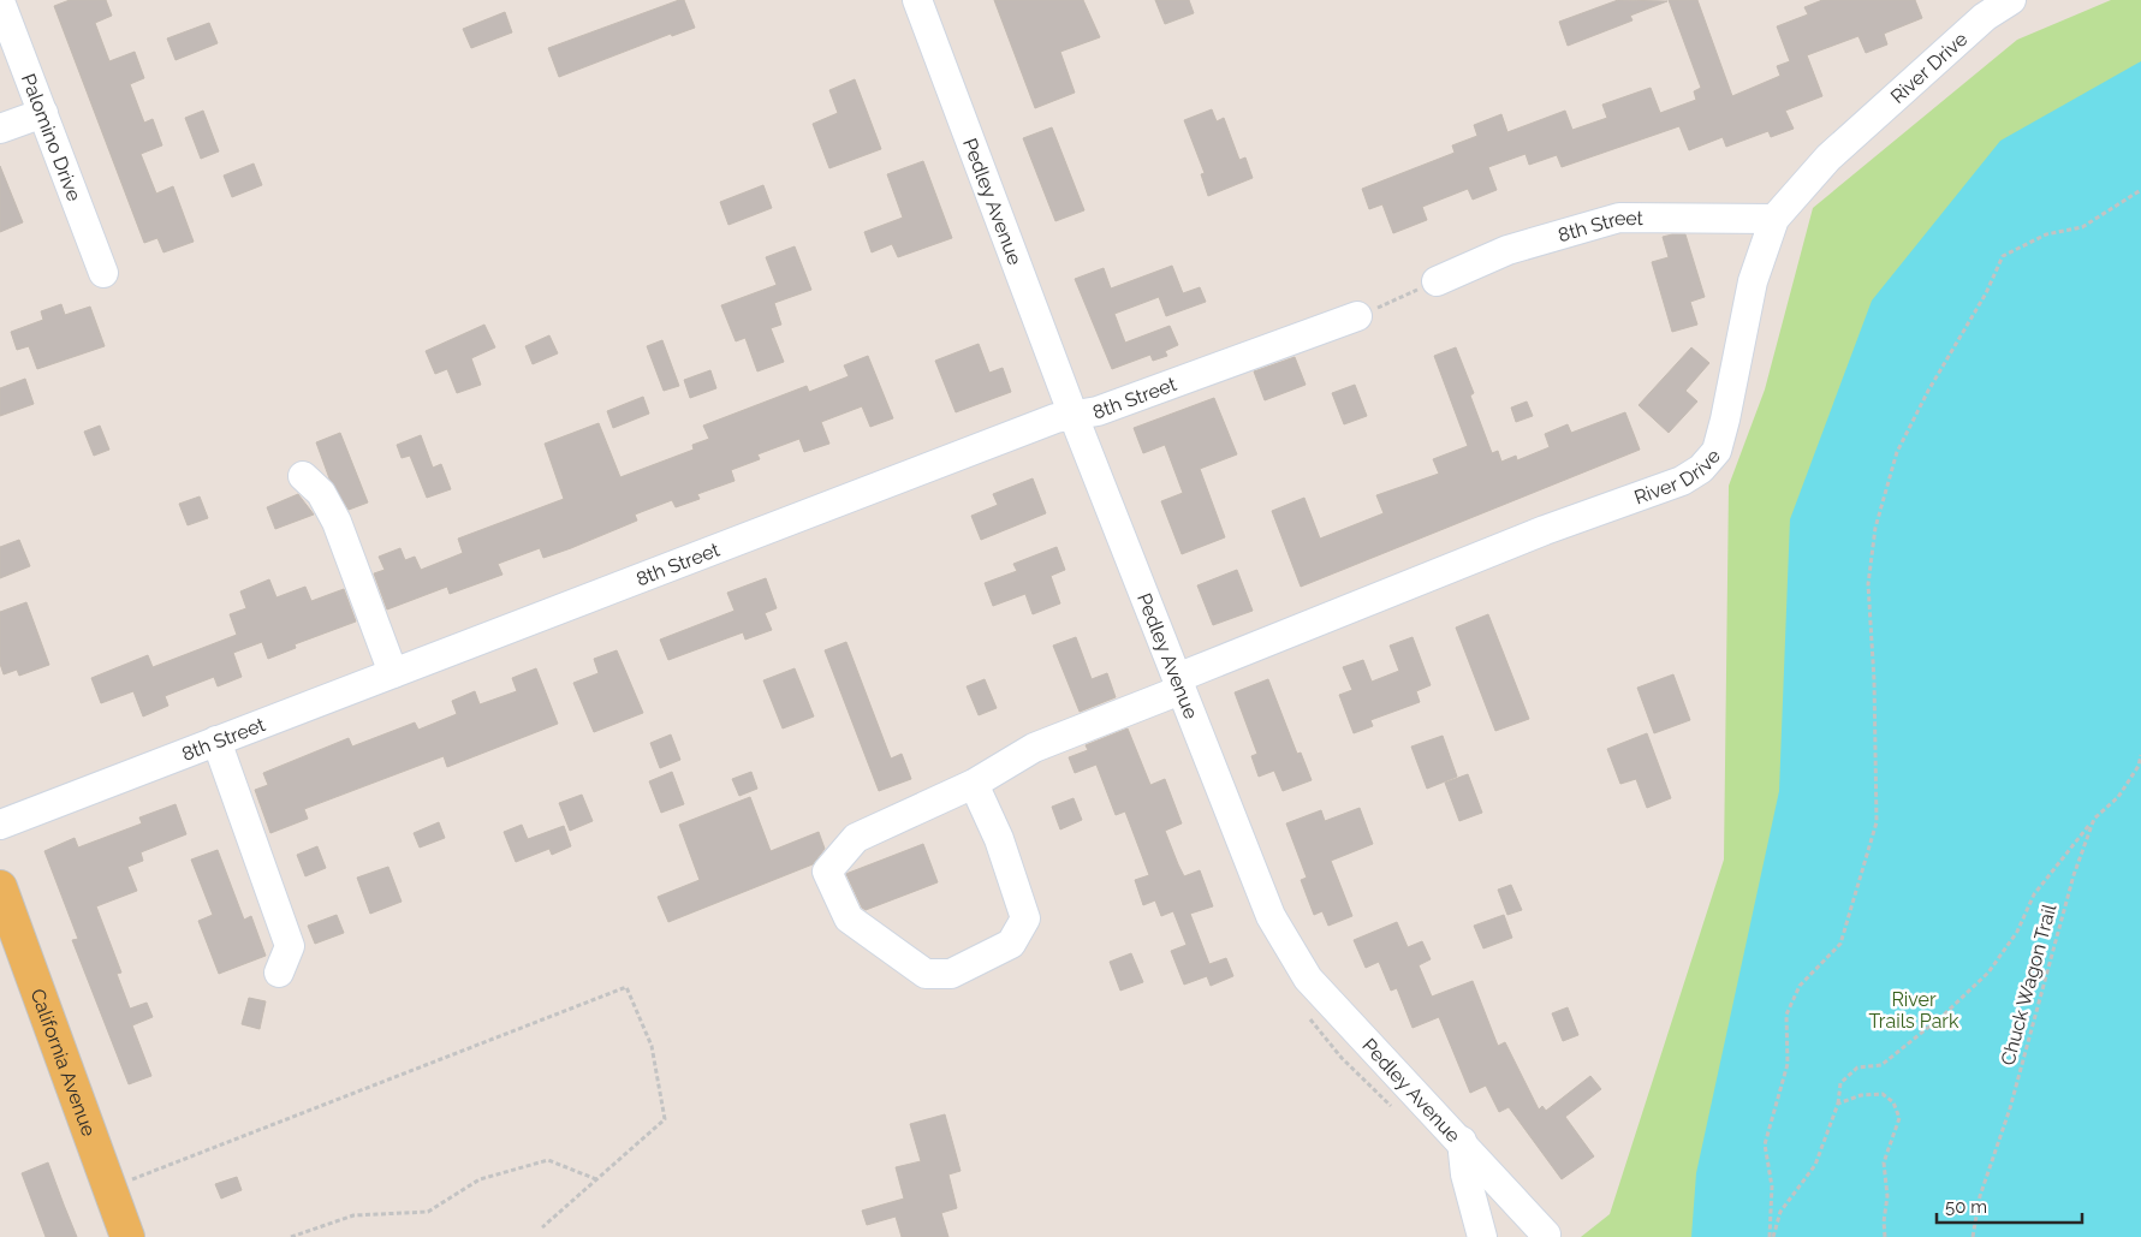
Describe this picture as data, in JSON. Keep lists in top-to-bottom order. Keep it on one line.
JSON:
{"streets":{"main road":["California Avenue"],"street":["River Drive","Palomino Drive","Pedley Avenue","8th Street"],"path":["Chuck Wagon Trail"]},"crossings":[["River Drive","Pedley Avenue"],["River Drive","8th Street"],["Pedley Avenue","8th Street"]],"parks":["River Trails Park"],"scale_bar":"50 m"}
